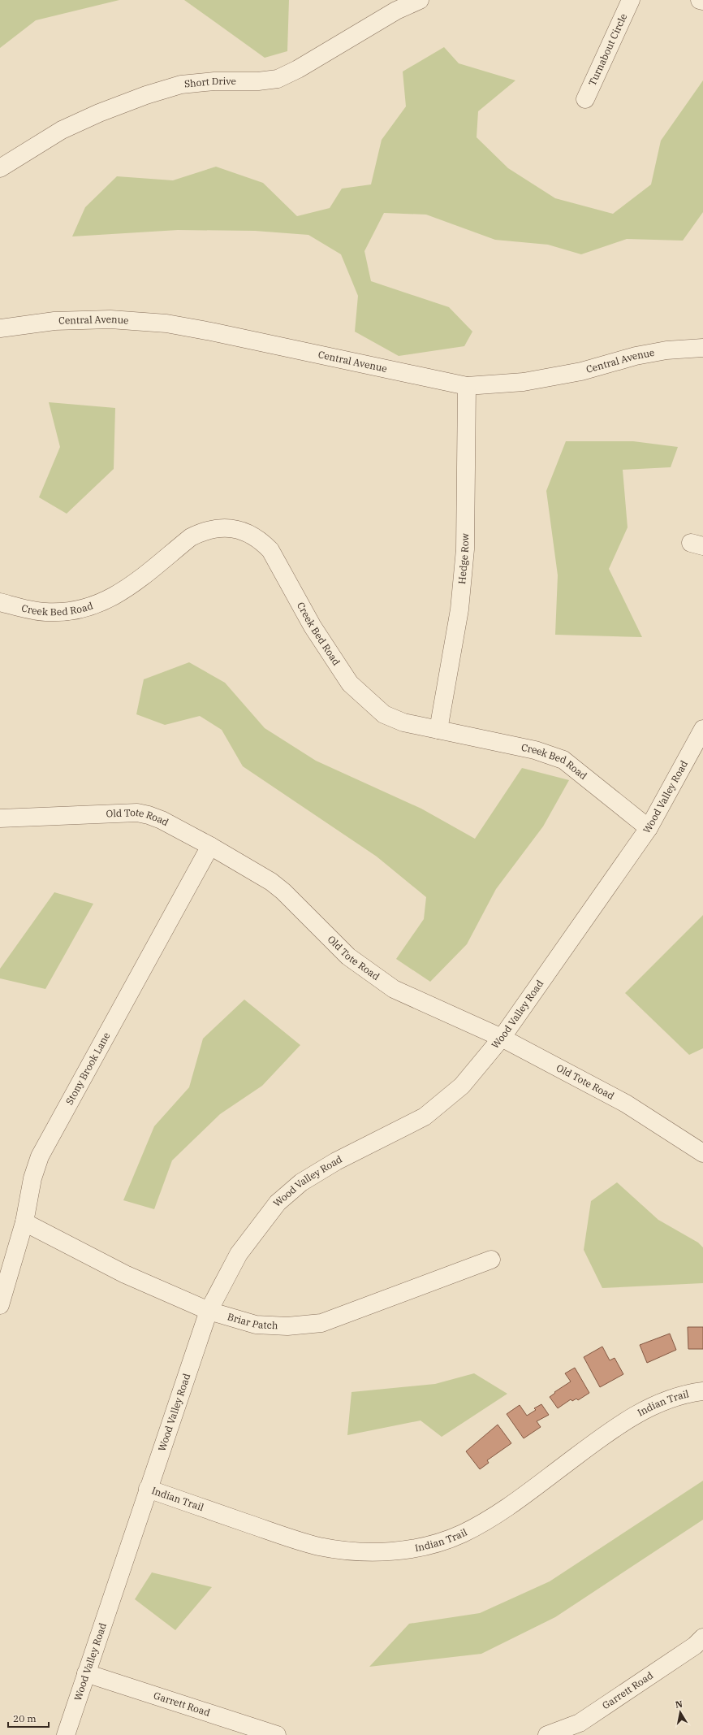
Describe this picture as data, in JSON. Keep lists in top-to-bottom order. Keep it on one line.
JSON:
{"streets":{"street":["Turnabout Circle","Short Drive","Central Avenue","Hedge Row","Creek Bed Road","Wood Valley Road","Old Tote Road","Stony Brook Lane","Briar Patch","Indian Trail","Garrett Road"]},"crossings":[["Central Avenue","Hedge Row"],["Hedge Row","Creek Bed Road"],["Creek Bed Road","Wood Valley Road"],["Wood Valley Road","Old Tote Road"],["Wood Valley Road","Briar Patch"],["Wood Valley Road","Indian Trail"],["Wood Valley Road","Garrett Road"],["Old Tote Road","Stony Brook Lane"],["Stony Brook Lane","Briar Patch"]],"scale_bar":"20 m","north":"top"}
